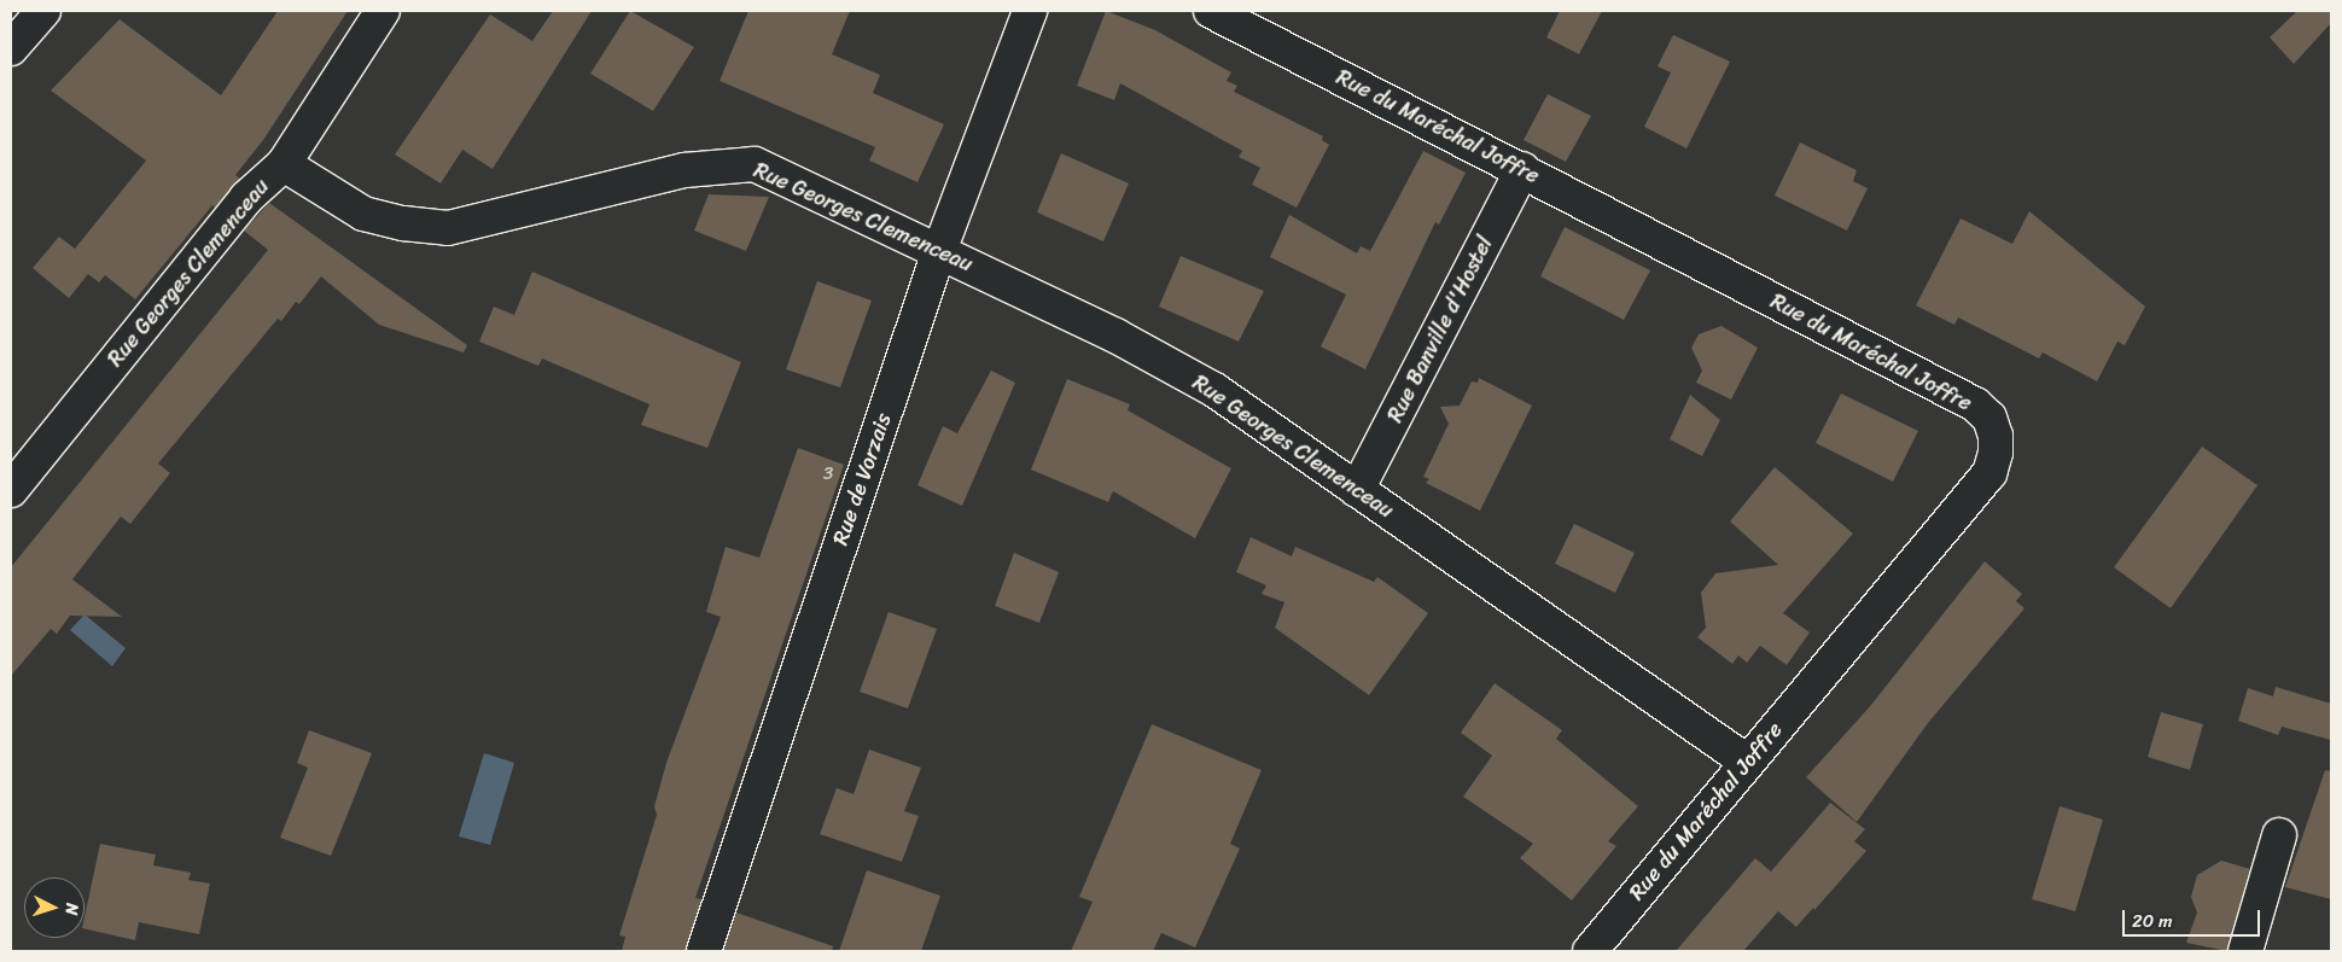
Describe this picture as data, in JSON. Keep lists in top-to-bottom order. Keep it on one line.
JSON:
{"streets":{"street":["Rue du Maréchal Joffre","Rue Georges Clemenceau","Rue Banville d'Hostel","Rue de Vorzais"]},"crossings":[["Rue du Maréchal Joffre","Rue Georges Clemenceau"],["Rue du Maréchal Joffre","Rue Banville d'Hostel"],["Rue Georges Clemenceau","Rue Banville d'Hostel"],["Rue Georges Clemenceau","Rue de Vorzais"]],"house_numbers":["3"],"scale_bar":"20 m","north":"right"}
